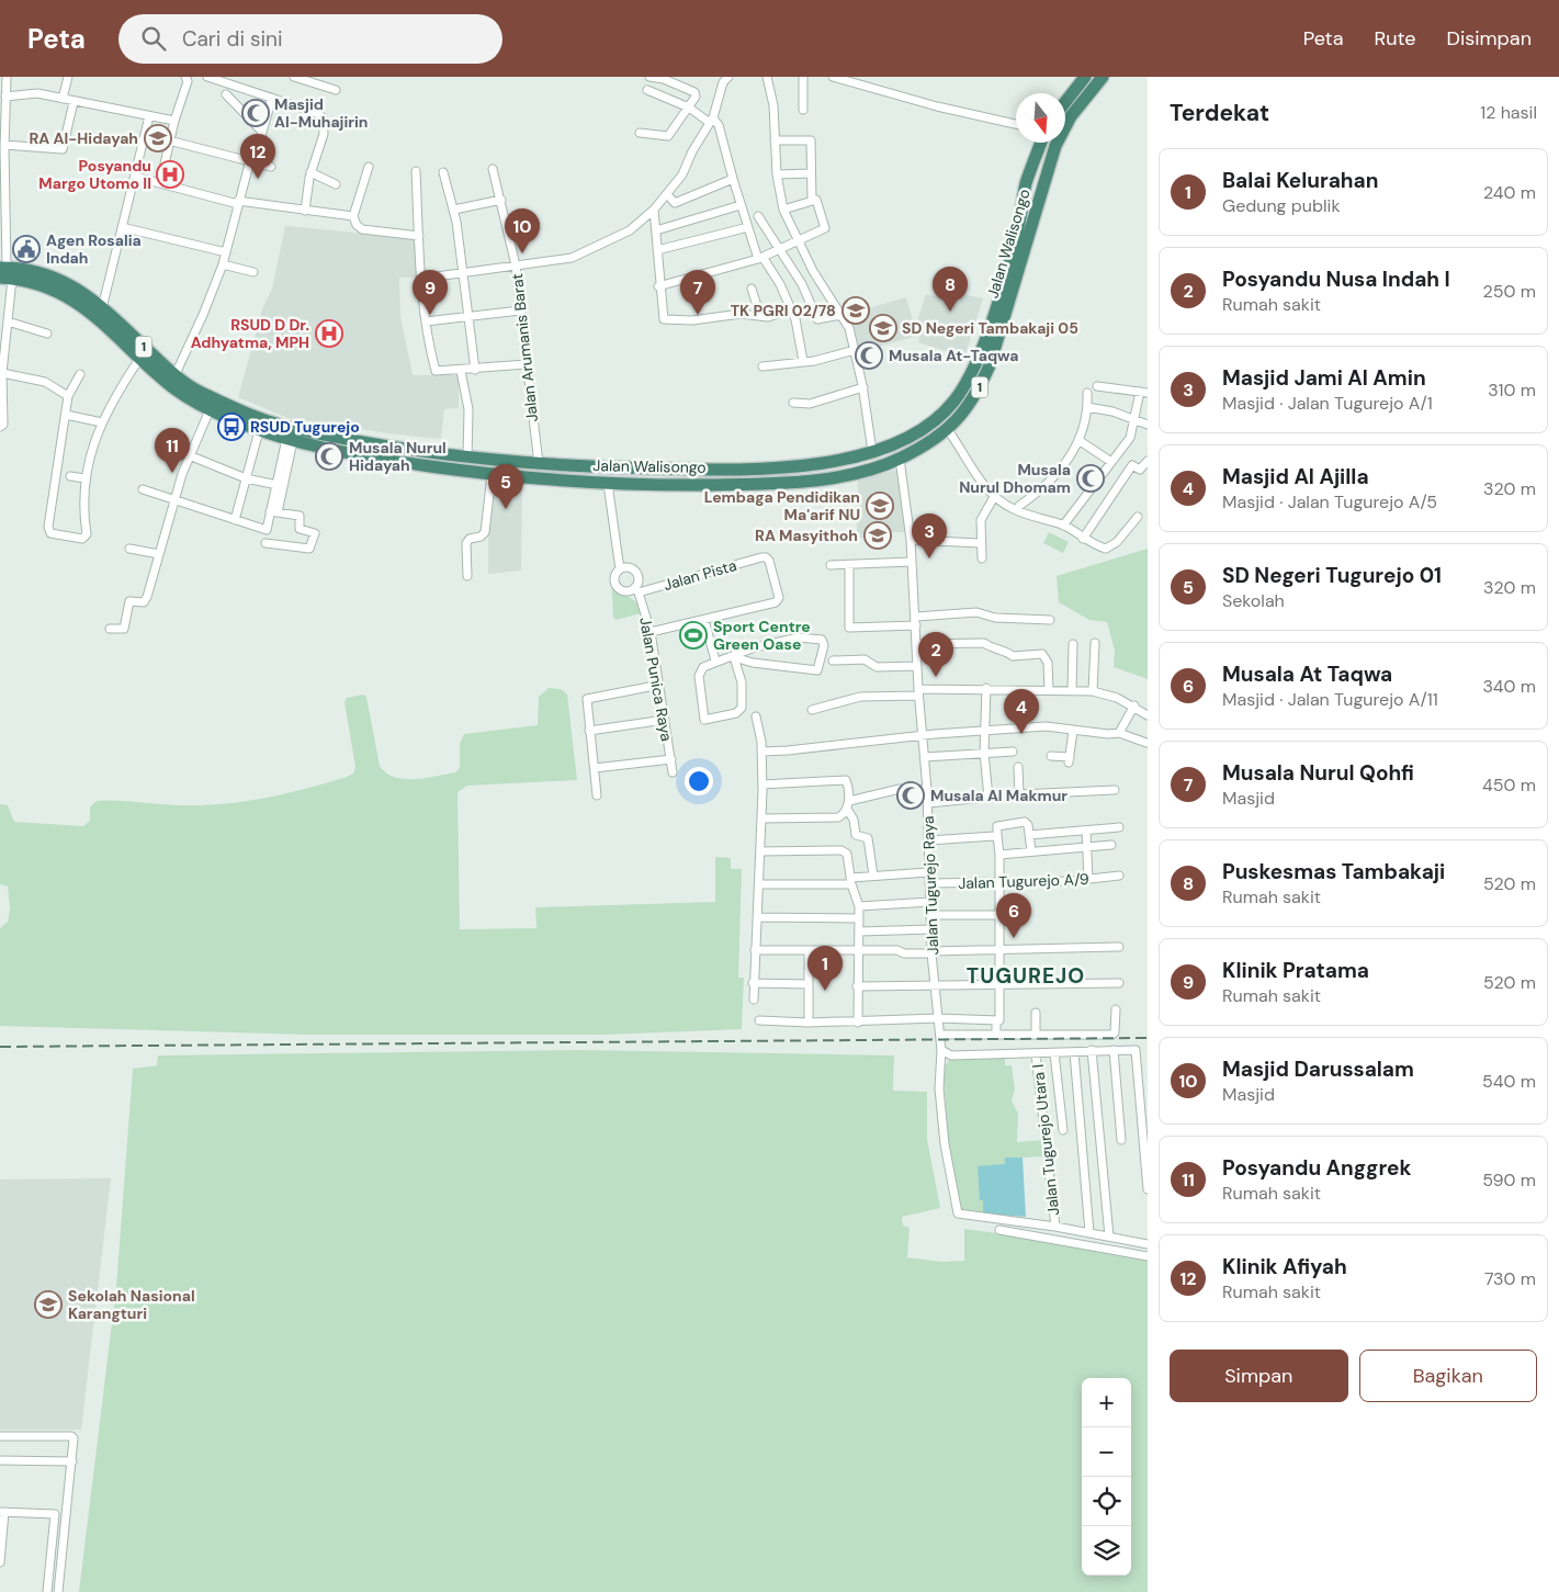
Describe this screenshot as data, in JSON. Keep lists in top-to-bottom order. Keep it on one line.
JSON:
{"streets":{"highway":["Jalan Walisongo","1"],"street":["Jalan Arumanis Barat","Jalan Pista","Jalan Punica Raya","Jalan Tugurejo A/9","Jalan Tugurejo Raya","Jalan Tugurejo Utara I"]},"crossings":[["Jalan Walisongo","Jalan Arumanis Barat"],["Jalan Walisongo","Jalan Tugurejo Raya"],["Jalan Pista","Jalan Punica Raya"],["Jalan Tugurejo A/9","Jalan Tugurejo Raya"],["Jalan Tugurejo Raya","Jalan Tugurejo Utara I"]],"districts":["TUGUREJO"],"places":{"mosque":["Masjid Al-Muhajirin","Musala At-Taqwa","Musala Nurul Hidayah","Musala Nurul Dhomam","Musala Al Makmur"],"school or university":["RA Al-Hidayah","TK PGRI 02/78","SD Negeri Tambakaji 05","Lembaga Pendidikan Ma'arif NU","RA Masyithoh","Sekolah Nasional Karangturi"],"hospital":["Posyandu Margo Utomo II","RSUD D Dr. Adhyatma, MPH"],"public building":["Agen Rosalia Indah"],"bus stop":["RSUD Tugurejo"],"sports":["Sport Centre Green Oase"]},"north":"bottom","page":{"header":"Peta","search":"Cari di sini","nav":["Peta","Rute","Disimpan"],"heading":["Terdekat","12 hasil"],"pins":["12","10","8","7","9","11","5","3","2","4","6","1"],"list":[{"mark":"1","name":"Balai Kelurahan","note":"Gedung publik","value":"240 m"},{"mark":"2","name":"Posyandu Nusa Indah I","note":"Rumah sakit","value":"250 m"},{"mark":"3","name":"Masjid Jami Al Amin","note":"Masjid · Jalan Tugurejo A/1","value":"310 m"},{"mark":"4","name":"Masjid Al Ajilla","note":"Masjid · Jalan Tugurejo A/5","value":"320 m"},{"mark":"5","name":"SD Negeri Tugurejo 01","note":"Sekolah","value":"320 m"},{"mark":"6","name":"Musala At Taqwa","note":"Masjid · Jalan Tugurejo A/11","value":"340 m"},{"mark":"7","name":"Musala Nurul Qohfi","note":"Masjid","value":"450 m"},{"mark":"8","name":"Puskesmas Tambakaji","note":"Rumah sakit","value":"520 m"},{"mark":"9","name":"Klinik Pratama","note":"Rumah sakit","value":"520 m"},{"mark":"10","name":"Masjid Darussalam","note":"Masjid","value":"540 m"},{"mark":"11","name":"Posyandu Anggrek","note":"Rumah sakit","value":"590 m"},{"mark":"12","name":"Klinik Afiyah","note":"Rumah sakit","value":"730 m"}],"buttons":["Simpan","Bagikan"],"map_buttons":["+","−"]}}
